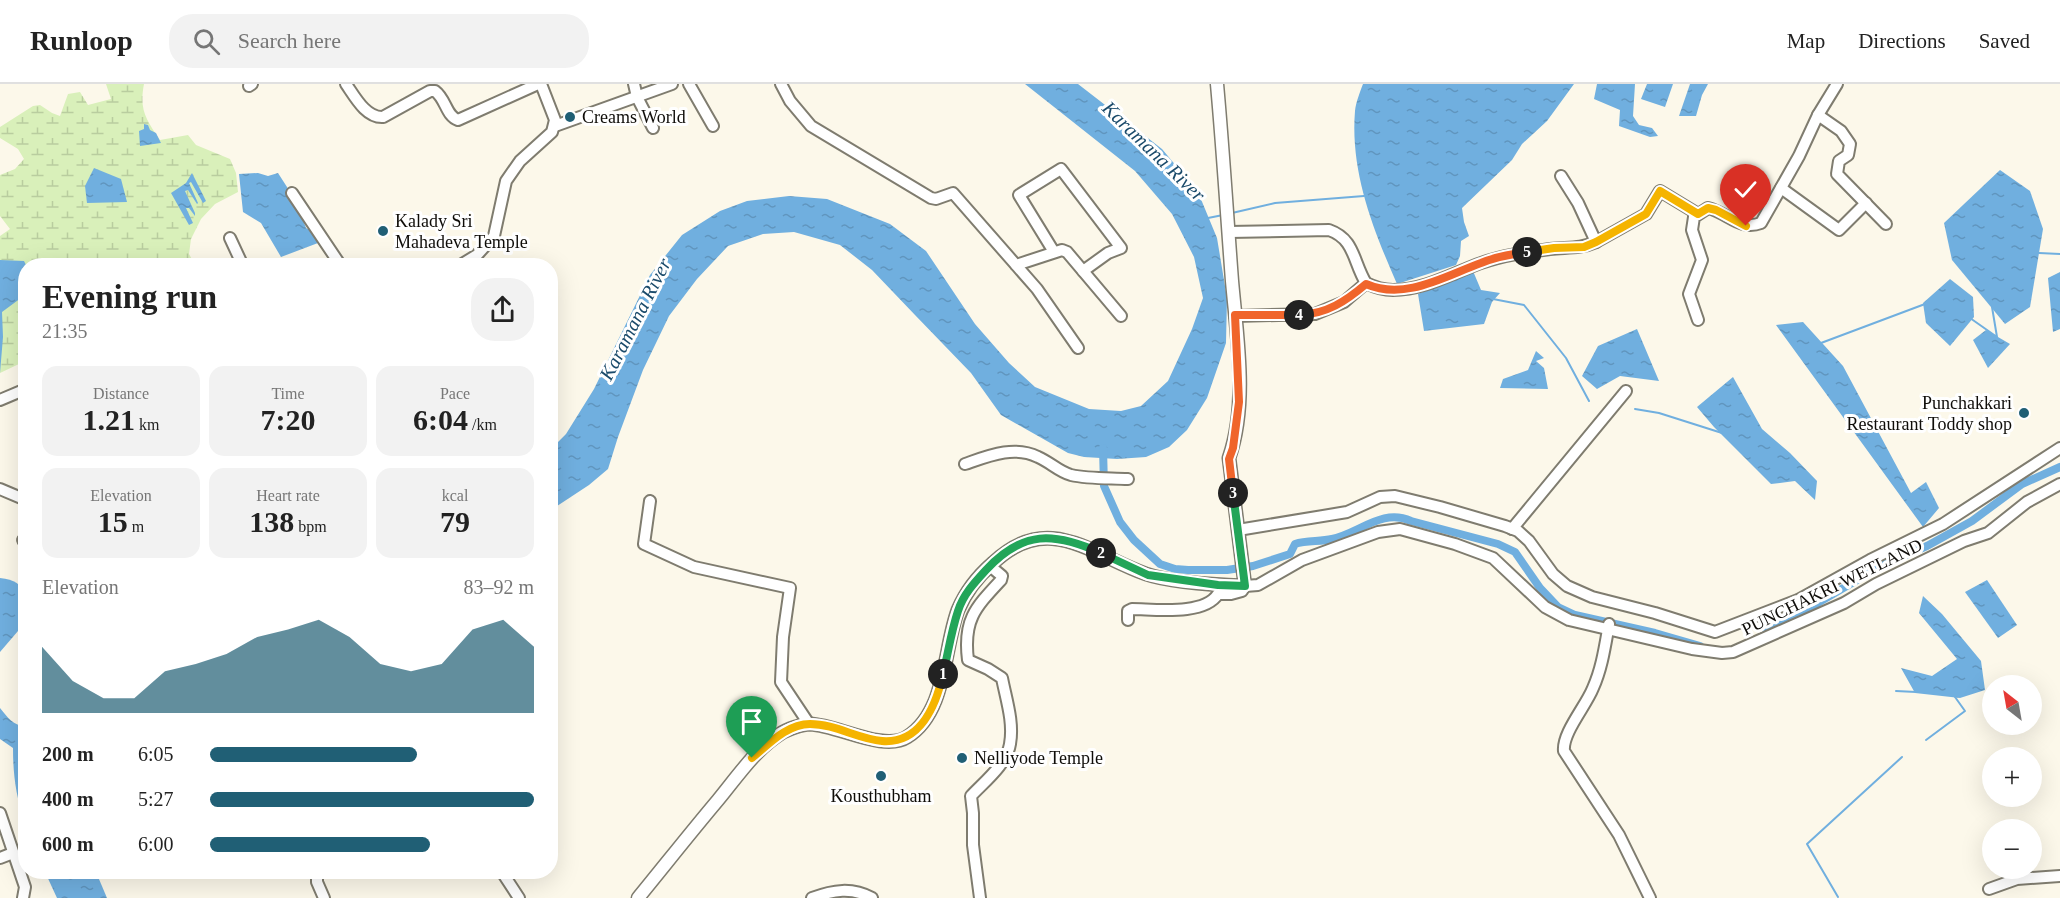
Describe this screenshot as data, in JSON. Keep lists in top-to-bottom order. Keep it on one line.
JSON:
{"streets":{"street":["PUNCHAKRI WETLAND"]},"water":["Karamana River"],"places":["Creams World","Kalady Sri Mahadeva Temple","Punchakkari Restaurant Toddy shop","Nelliyode Temple","Kousthubham"],"north":"top left","page":{"header":"Runloop","search":"Search here","nav":["Map","Directions","Saved"],"pins":["5","4","3","2","1"],"heading":["Evening run","21:35"],"stats":[["Distance","1.21 km"],["Time","7:20"],["Pace","6:04 /km"],["Elevation","15 m"],["Heart rate","138 bpm"],["kcal","79"]],"chart":["Elevation","83–92 m"],"map_buttons":["+","−"],"list":[{"name":"200 m","note":"6:05"},{"name":"400 m","note":"5:27"},{"name":"600 m","note":"6:00"}]}}
